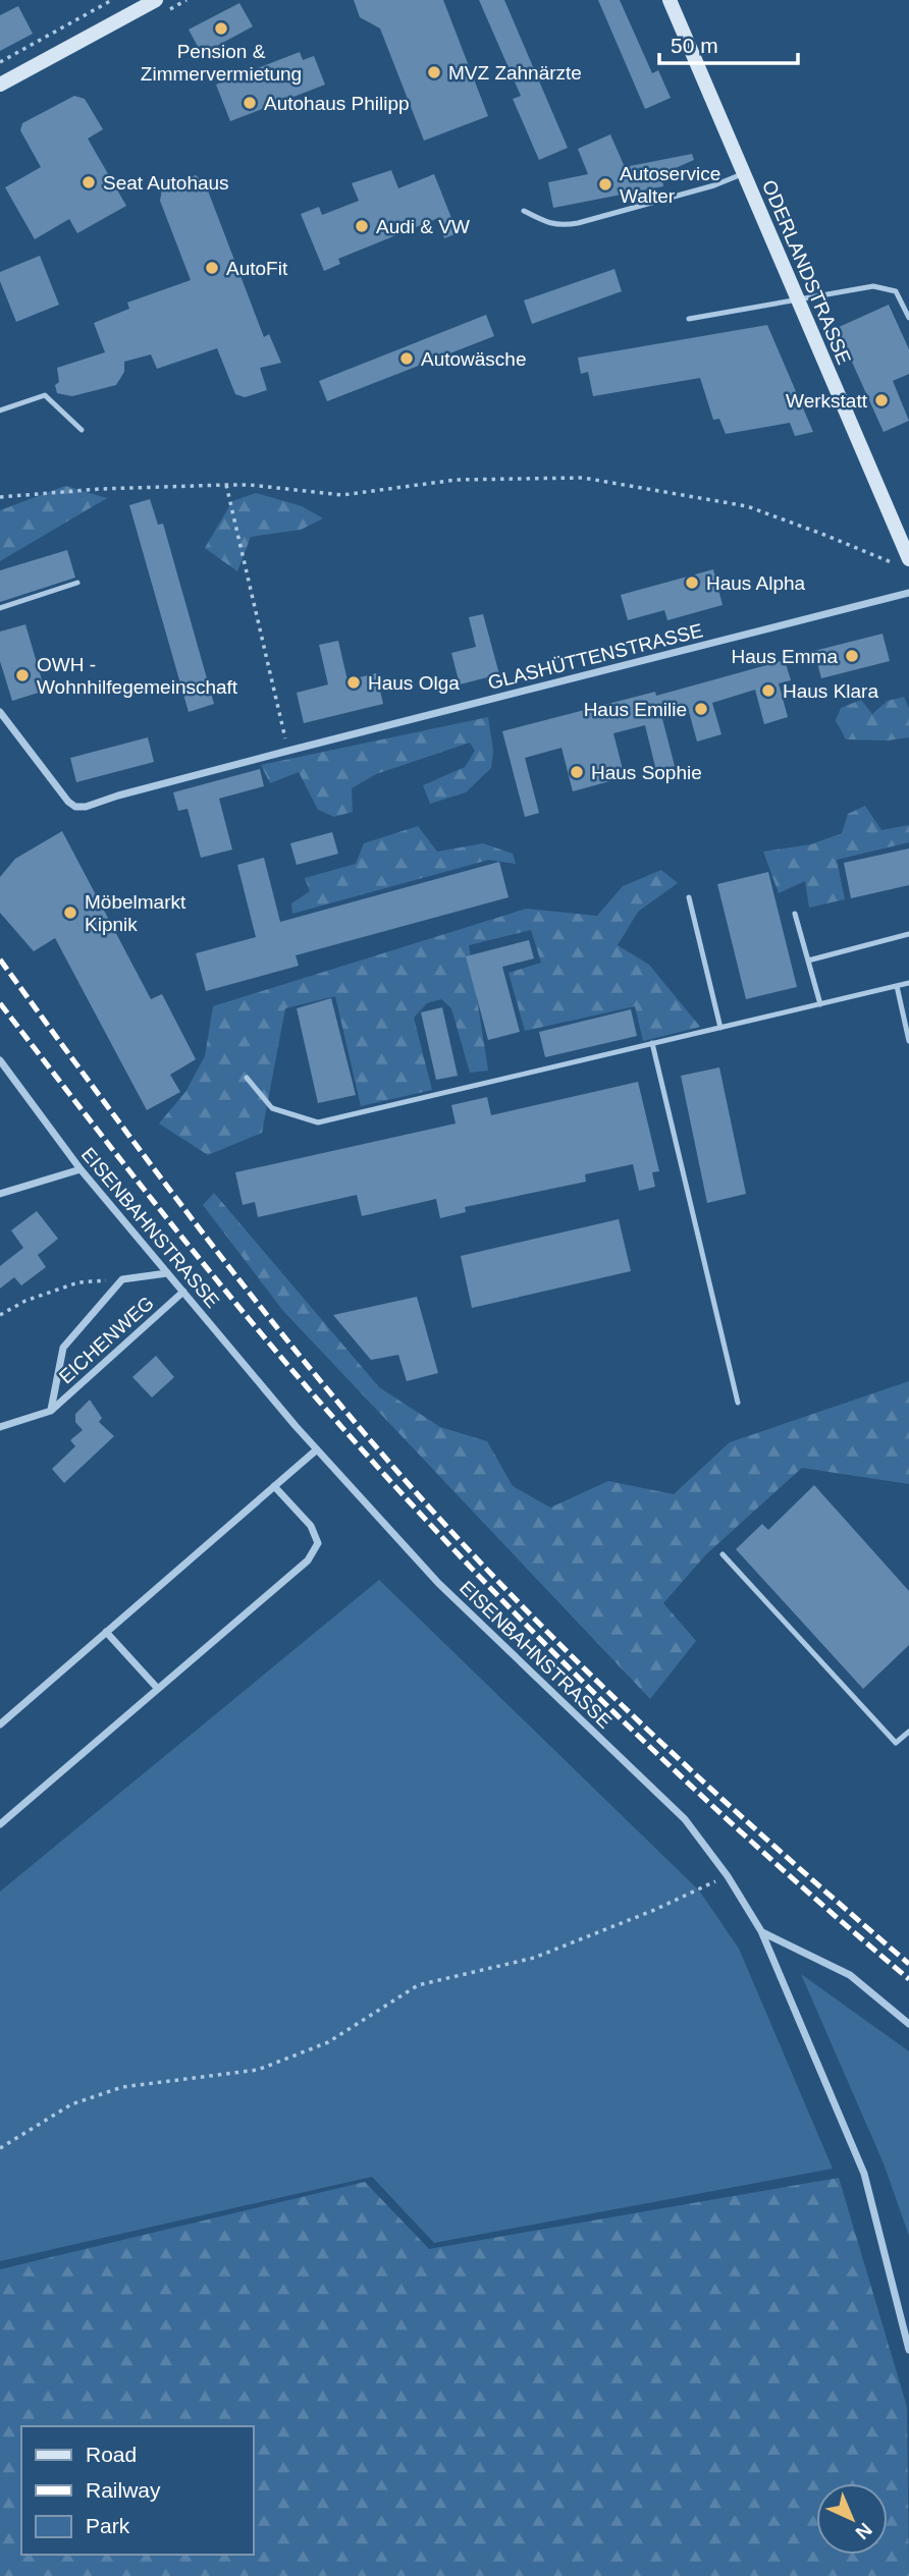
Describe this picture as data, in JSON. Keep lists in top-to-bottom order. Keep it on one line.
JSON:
{"streets":{"street":["ODERLANDSTRASSE","GLASHÜTTENSTRASSE","EISENBAHNSTRASSE","EICHENWEG"]},"crossings":[["EISENBAHNSTRASSE","EICHENWEG"]],"places":["Pension & Zimmervermietung","MVZ Zahnärzte","Autohaus Philipp","Seat Autohaus","Autoservice Walter","Audi & VW","AutoFit","Autowäsche","Werkstatt","Haus Alpha","Haus Emma","OWH - Wohnhilfegemeinschaft","Haus Olga","Haus Klara","Haus Emilie","Haus Sophie","Möbelmarkt Kipnik"],"legend":["Road","Railway","Park"],"scale_bar":"50 m","north":"bottom right"}
